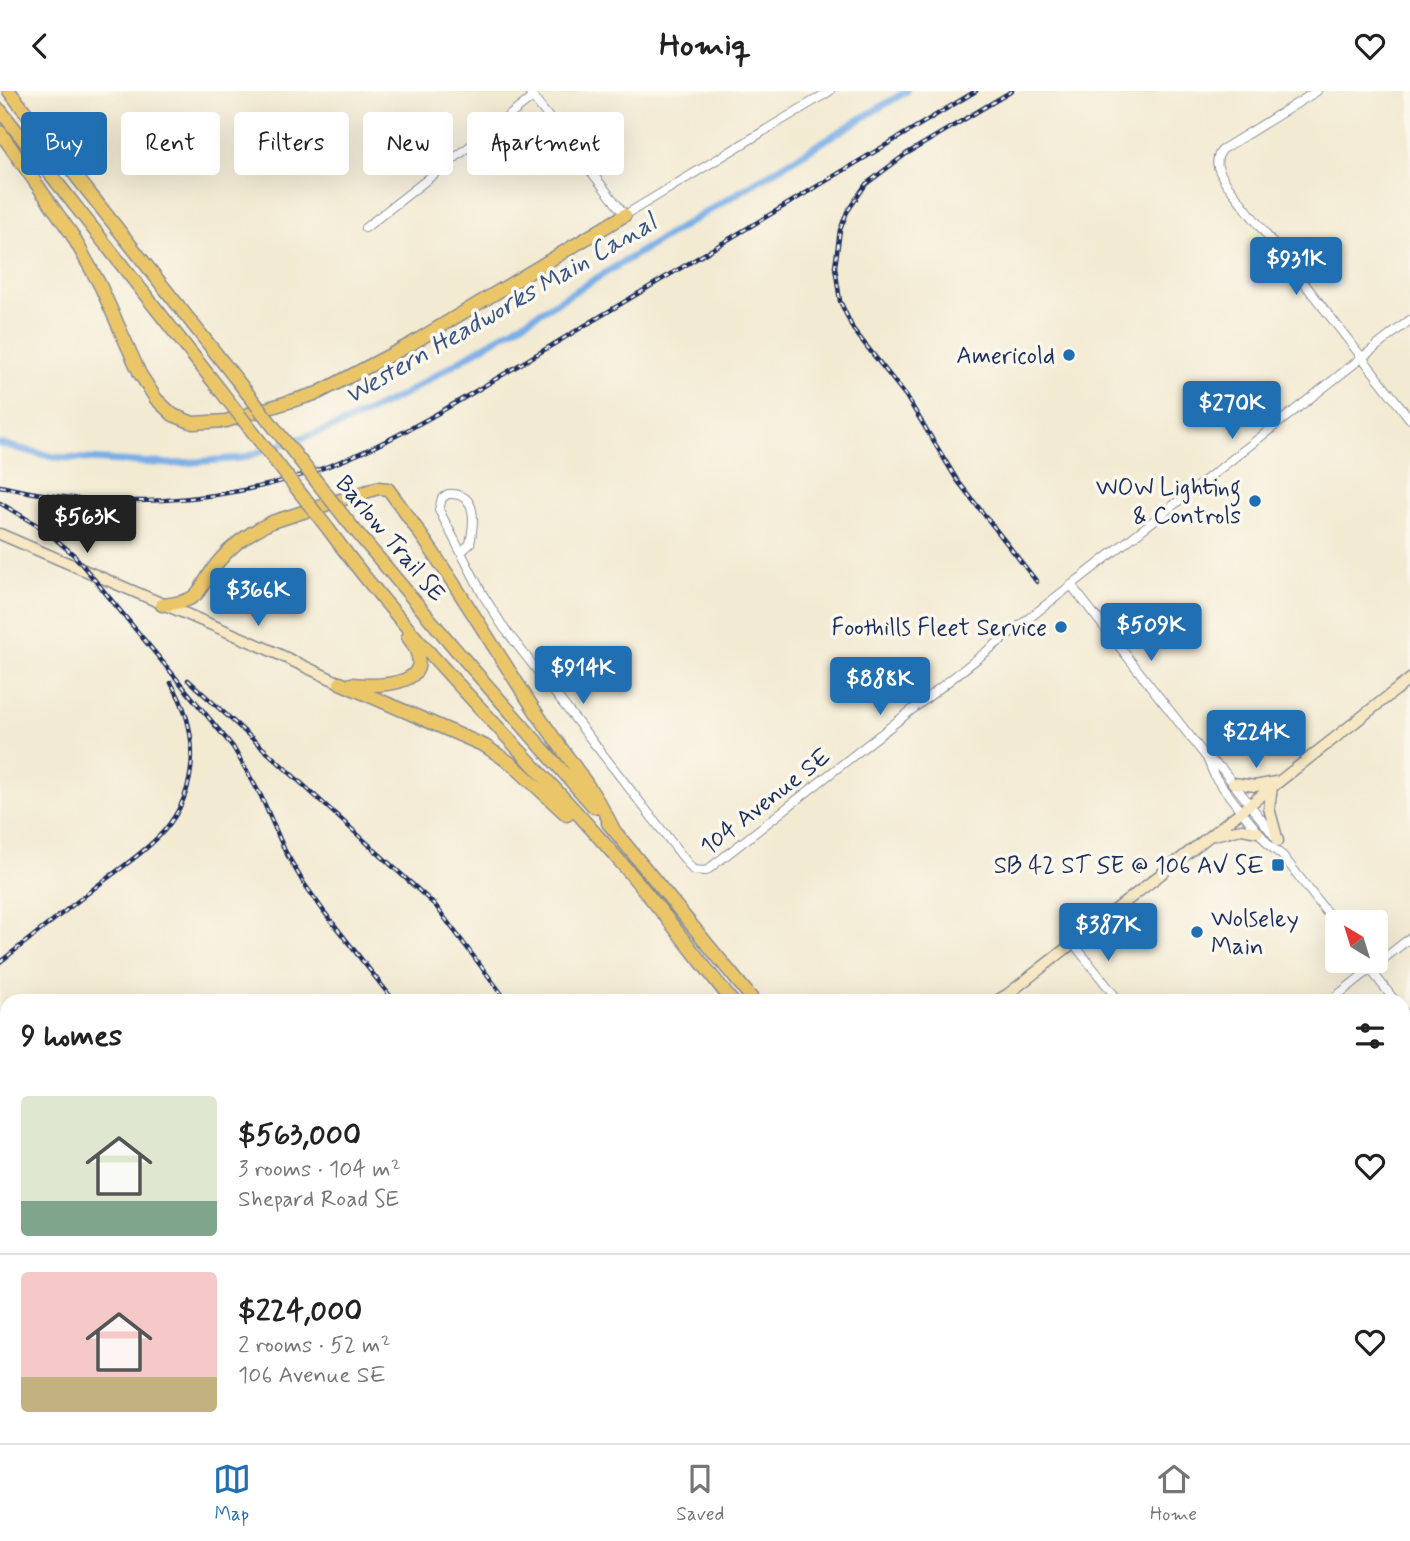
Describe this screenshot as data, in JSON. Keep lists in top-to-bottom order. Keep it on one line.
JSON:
{"streets":{"main road":["Barlow Trail SE"],"street":["104 Avenue SE"]},"water":["Western Headworks Main Canal"],"places":{"other":["Americold","WOW Lighting & Controls","Foothills Fleet Service","Wolseley Main"],"transit":["SB 42 ST SE @ 106 AV SE"]},"north":"top left","page":{"header":"Homiq","chip":["Buy","Rent","Filters","New","Apartment"],"price":["$931K","$270K","$563K","$366K","$509K","$914K","$888K","$224K","$387K"],"heading":"9 homes","list":[{"name":"$563,000","note":"3 rooms · 104 m² · Shepard Road SE"},{"name":"$224,000","note":"2 rooms · 52 m² · 106 Avenue SE"}],"tabs":["Map","Saved","Home"]}}
